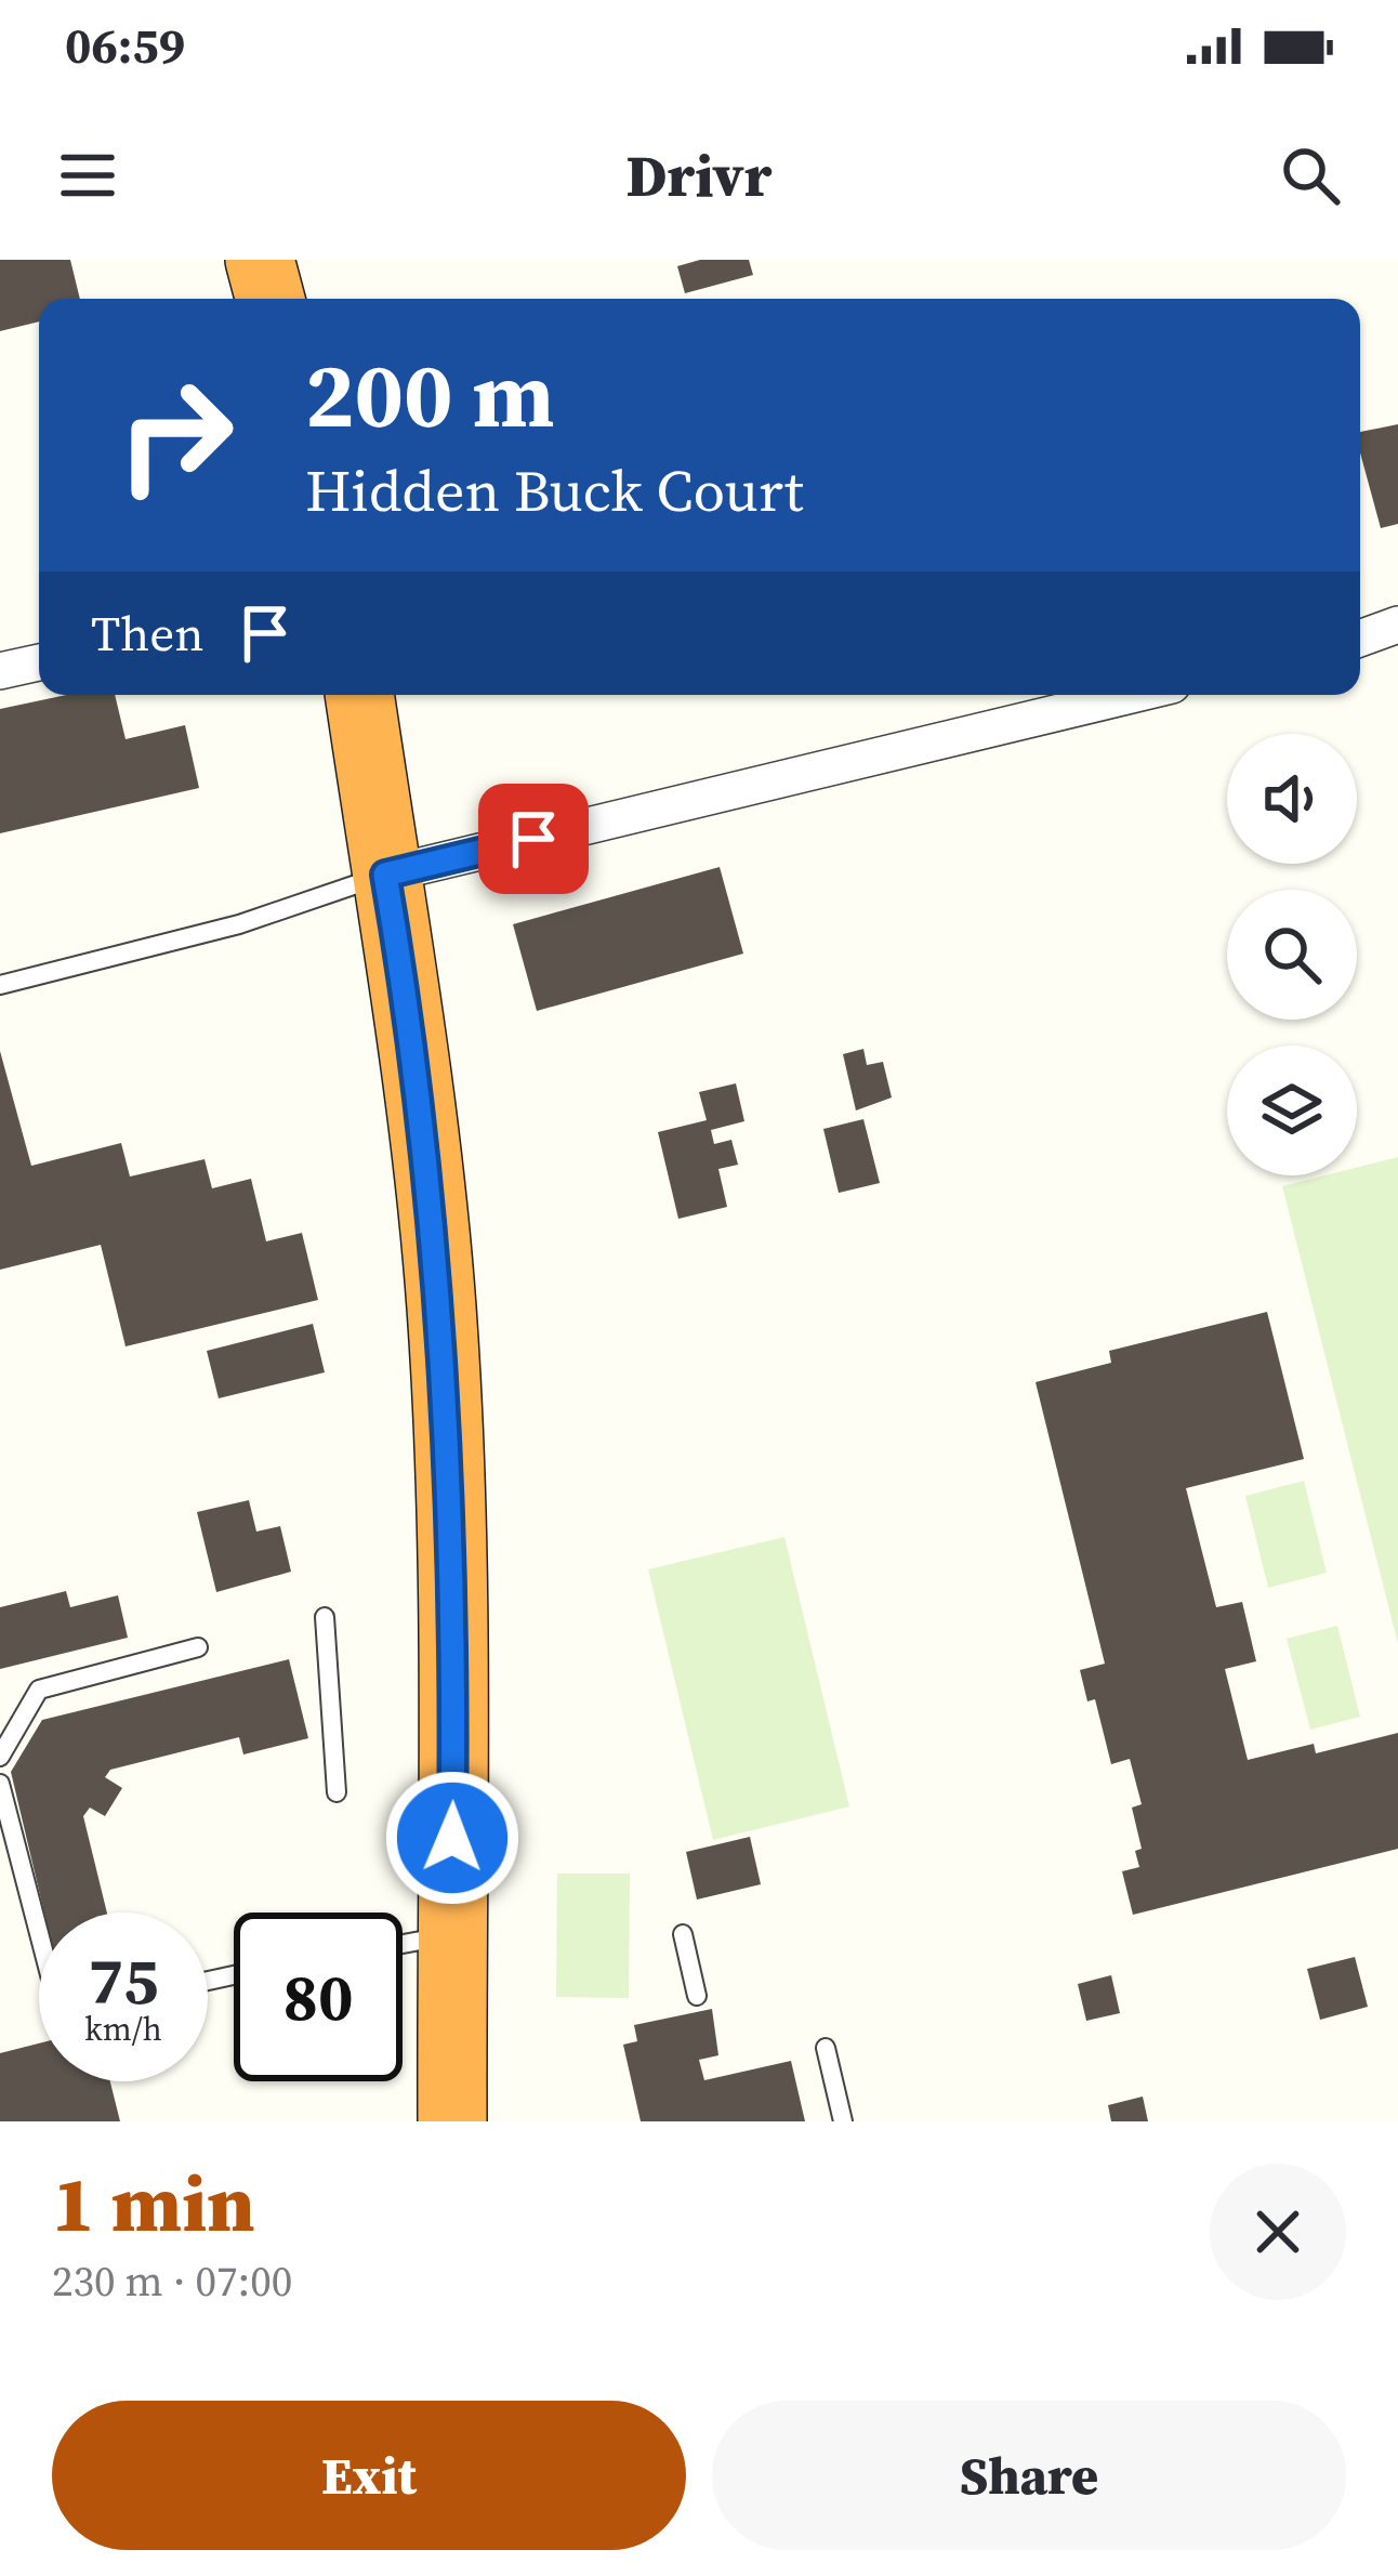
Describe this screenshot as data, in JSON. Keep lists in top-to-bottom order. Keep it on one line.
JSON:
{"page":{"status":"06:59","header":"Drivr","turn":["200 m","Hidden Buck Court"],"then":"Then","speed":"75 km/h","limit":"80","heading":["1 min","230 m · 07:00"],"buttons":["Exit","Share"]}}
